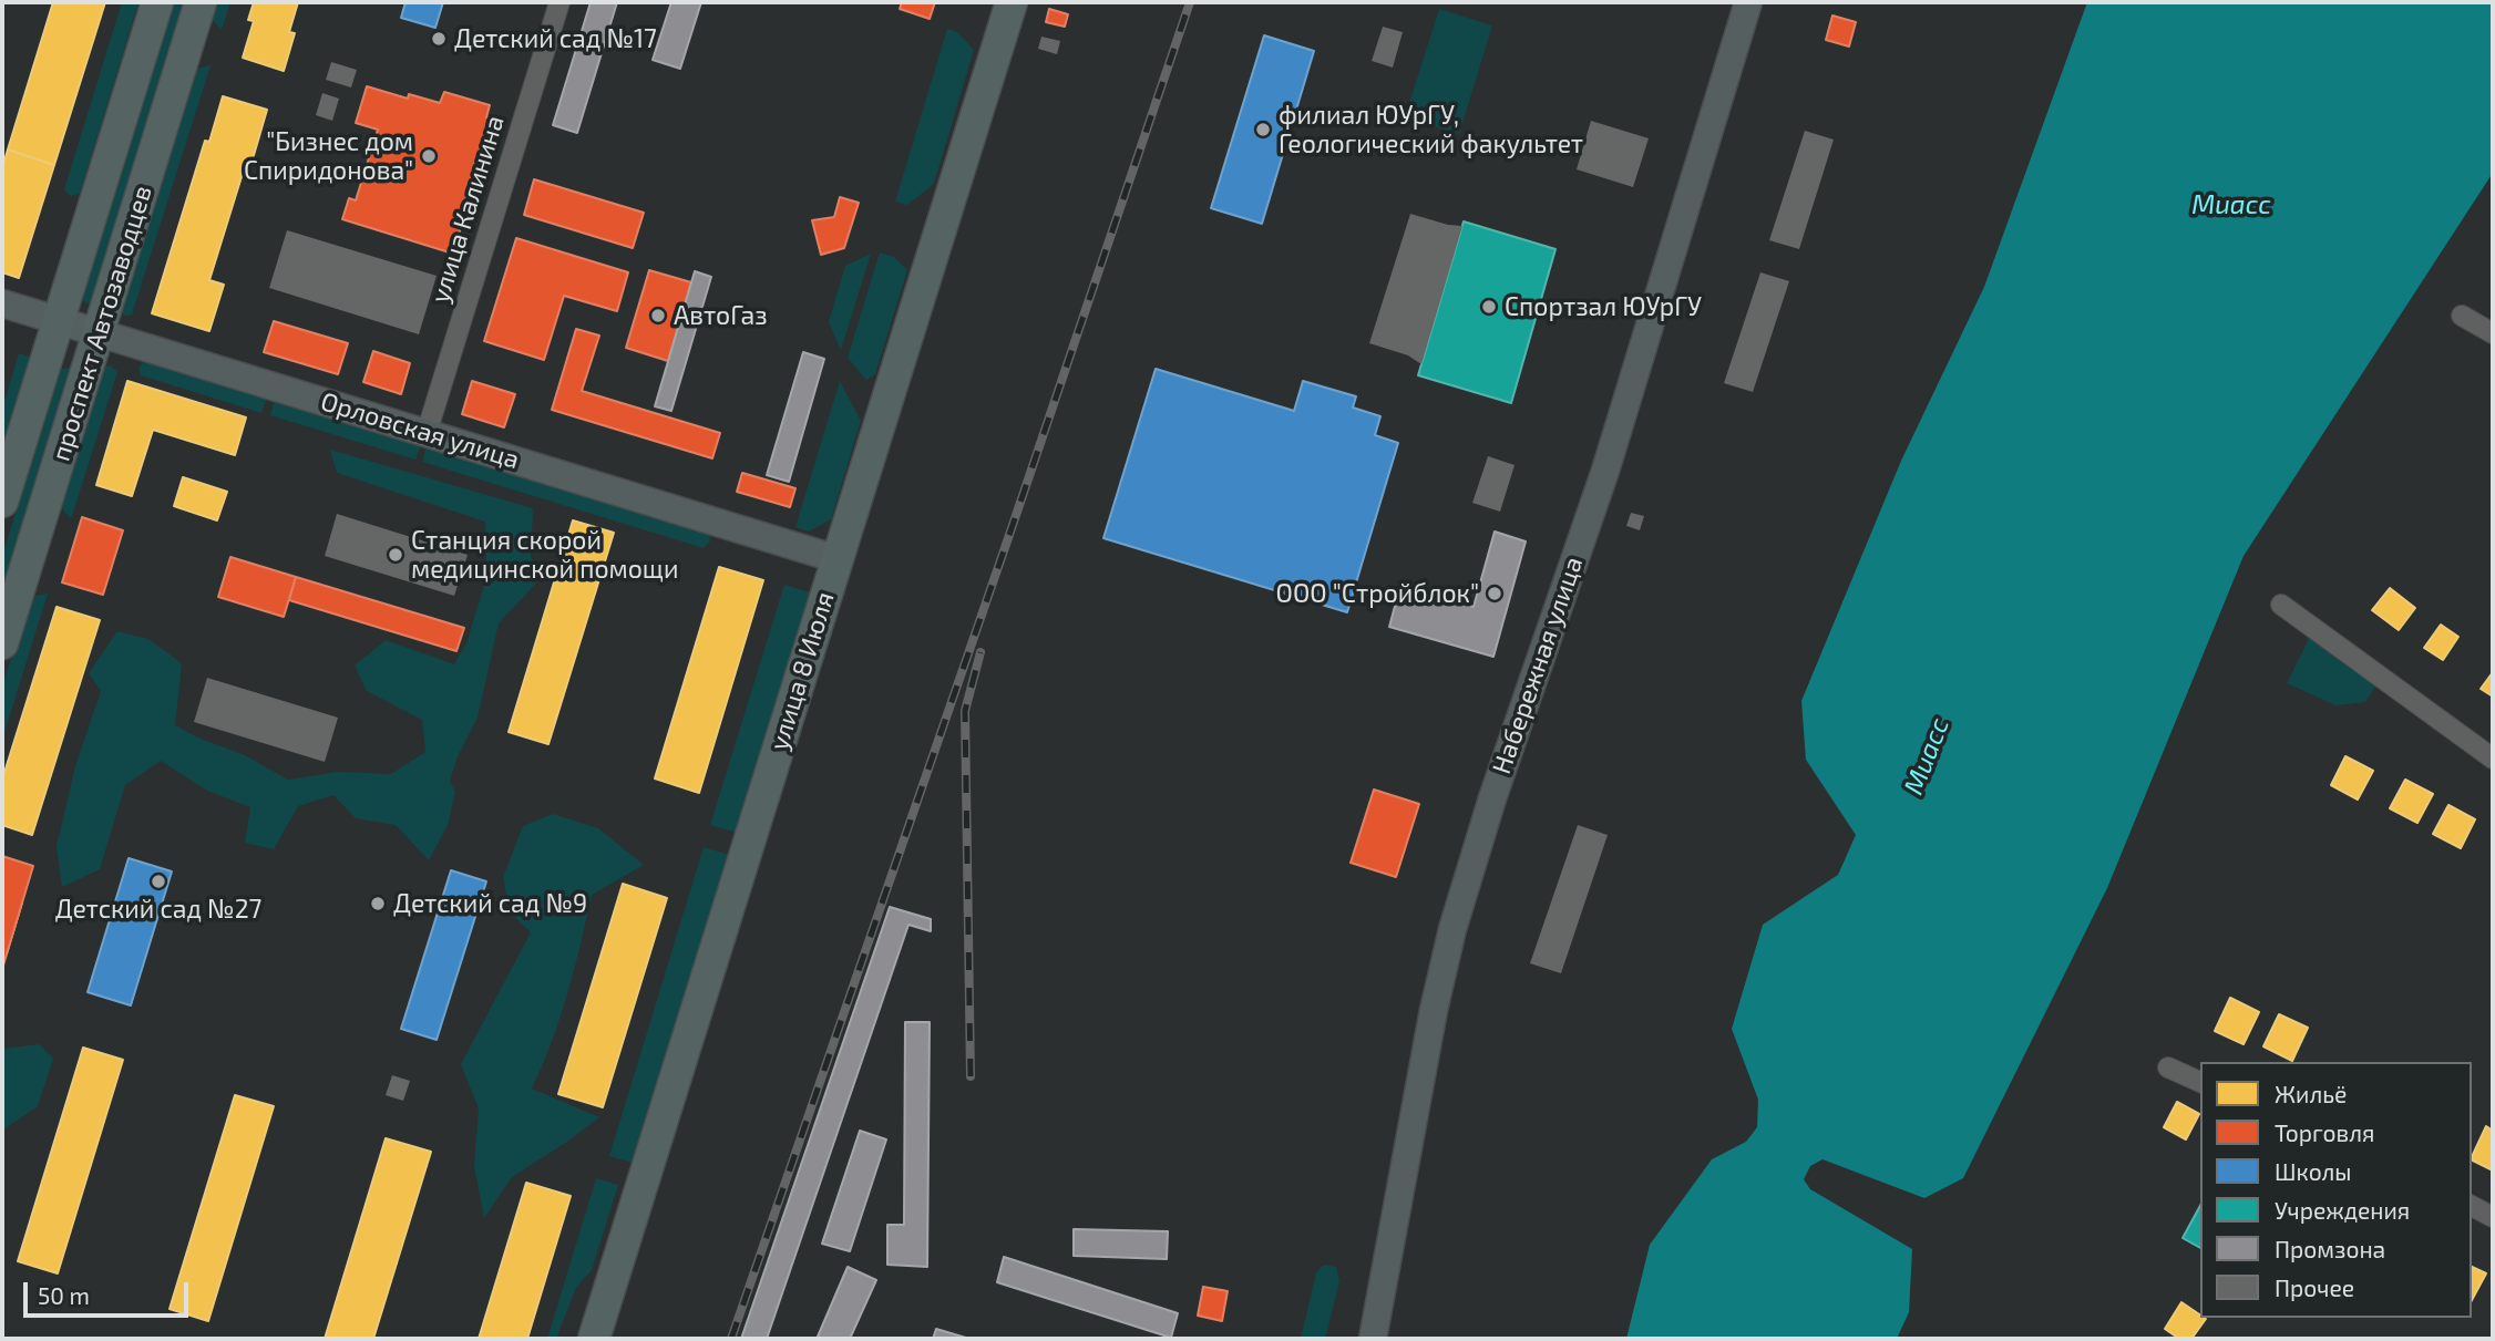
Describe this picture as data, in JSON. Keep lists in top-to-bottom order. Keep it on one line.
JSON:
{"streets":{"main road":["проспект Автозаводцев","улица 8 Июля"],"street":["улица Калинина","Орловская улица","Набережная улица"]},"crossings":[["улица Калинина","Орловская улица"],["проспект Автозаводцев","Орловская улица"],["Орловская улица","улица 8 Июля"]],"water":["Миасс"],"places":["Детский сад №17","филиал ЮУрГУ, Геологический факультет","\"Бизнес дом Спиридонова\"","Спортзал ЮУрГУ","АвтоГаз","Станция скорой медицинской помощи","ООО \"Стройблок\"","Детский сад №27","Детский сад №9"],"legend":["Жильё","Торговля","Школы","Учреждения","Промзона","Прочее"],"scale_bar":"50 m"}
